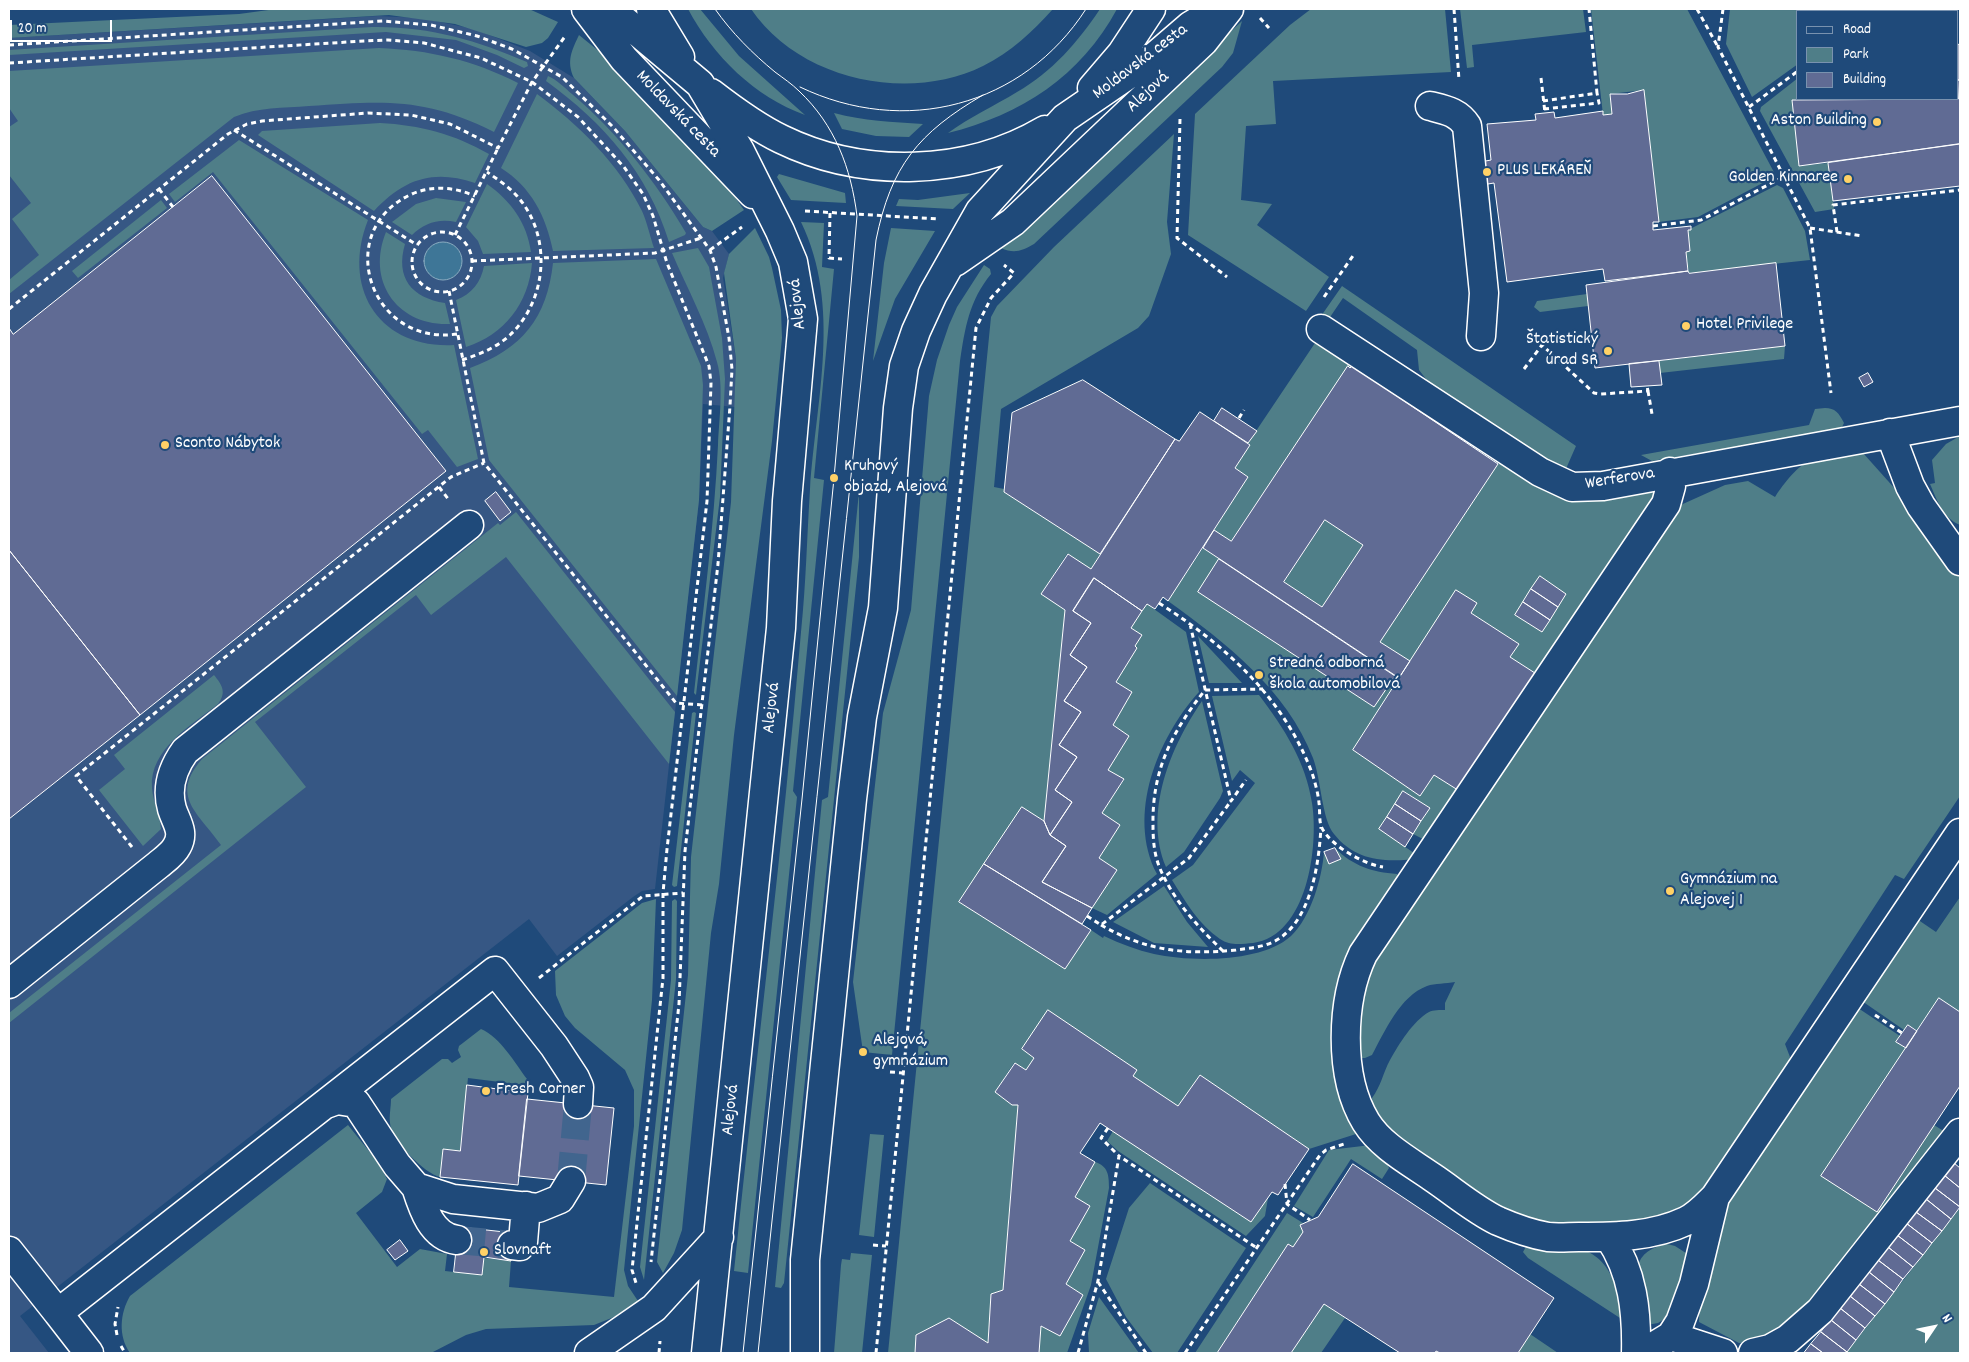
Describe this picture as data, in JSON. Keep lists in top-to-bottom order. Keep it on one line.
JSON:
{"streets":{"street":["Moldavská cesta","Alejová","Werferova"]},"crossings":[["Moldavská cesta","Alejová"]],"places":["Aston Building","PLUS LEKÁREŇ","Golden Kinnaree","Hotel Privilege","Štatistický úrad SR","Sconto Nábytok","Kruhový objazd, Alejová","Stredná odborná škola automobilová","Gymnázium na Alejovej 1","Alejová, gymnázium","Fresh Corner","Slovnaft"],"legend":["Road","Park","Building"],"scale_bar":"20 m","north":"top right"}
